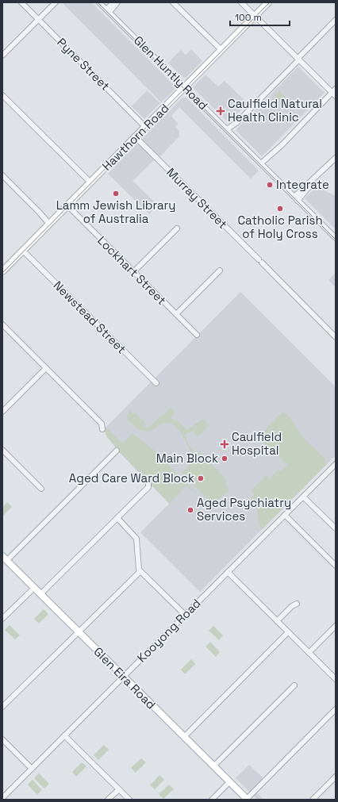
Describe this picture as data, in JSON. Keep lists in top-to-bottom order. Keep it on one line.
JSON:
{"streets":{"main road":["Hawthorn Road","Glen Eira Road"],"street":["Pyne Street","Glen Huntly Road","Murray Street","Lockhart Street","Newstead Street","Kooyong Road"]},"crossings":[["Pyne Street","Hawthorn Road"],["Glen Huntly Road","Hawthorn Road"],["Hawthorn Road","Murray Street"],["Hawthorn Road","Lockhart Street"],["Hawthorn Road","Newstead Street"],["Kooyong Road","Glen Eira Road"]],"places":{"health":["Caulfield Natural Health Clinic","Caulfield Hospital"],"other":["Integrate","Lamm Jewish Library of Australia","Catholic Parish of Holy Cross","Main Block","Aged Care Ward Block","Aged Psychiatry Services"]},"scale_bar":"100 m"}
